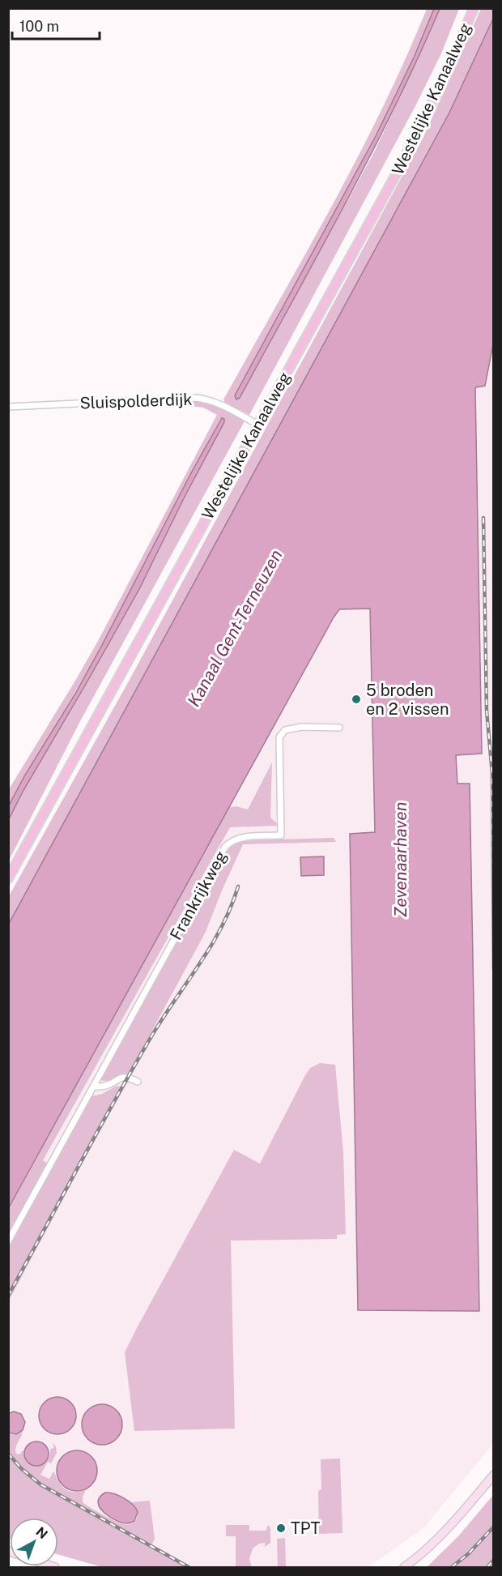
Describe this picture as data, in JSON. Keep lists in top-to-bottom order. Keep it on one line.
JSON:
{"streets":{"main road":["Westelijke Kanaalweg"],"street":["Sluispolderdijk","Frankrijkweg"]},"crossings":[["Westelijke Kanaalweg","Sluispolderdijk"]],"water":["Kanaal Gent-Terneuzen","Zevenaarhaven"],"places":["5 broden en 2 vissen","TPT"],"scale_bar":"100 m","north":"top right"}
